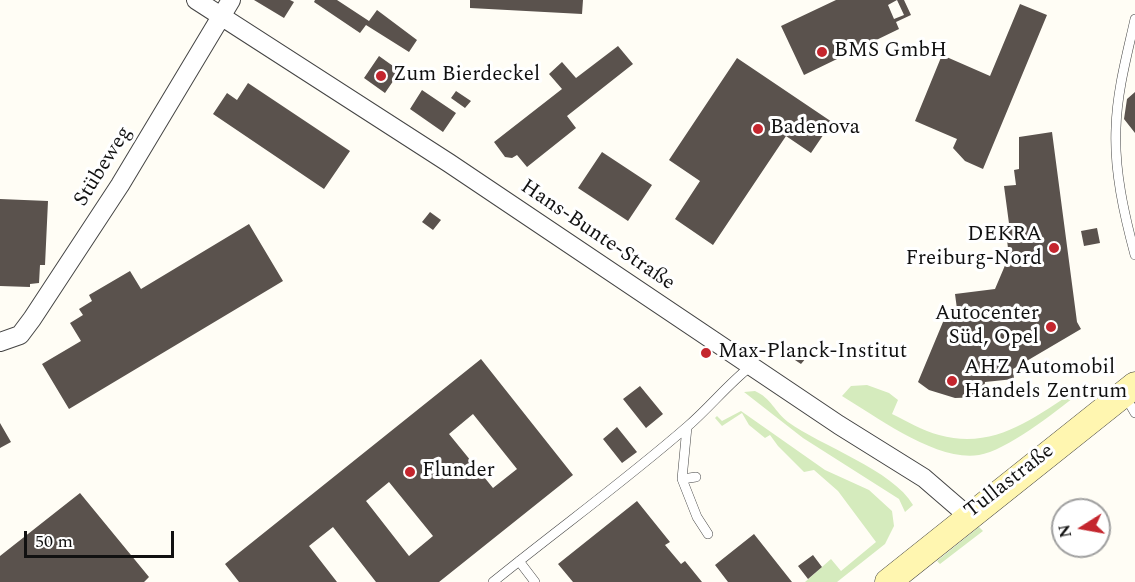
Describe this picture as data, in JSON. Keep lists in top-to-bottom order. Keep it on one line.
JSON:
{"streets":{"street":["Stübeweg","Hans-Bunte-Straße","Tullastraße"]},"crossings":[["Stübeweg","Hans-Bunte-Straße"],["Hans-Bunte-Straße","Tullastraße"]],"places":["BMS GmbH","Zum Bierdeckel","Badenova","DEKRA Freiburg-Nord","Autocenter Süd, Opel","Max-Planck-Institut","AHZ Automobil Handels Zentrum","Flunder"],"scale_bar":"50 m","north":"left"}
